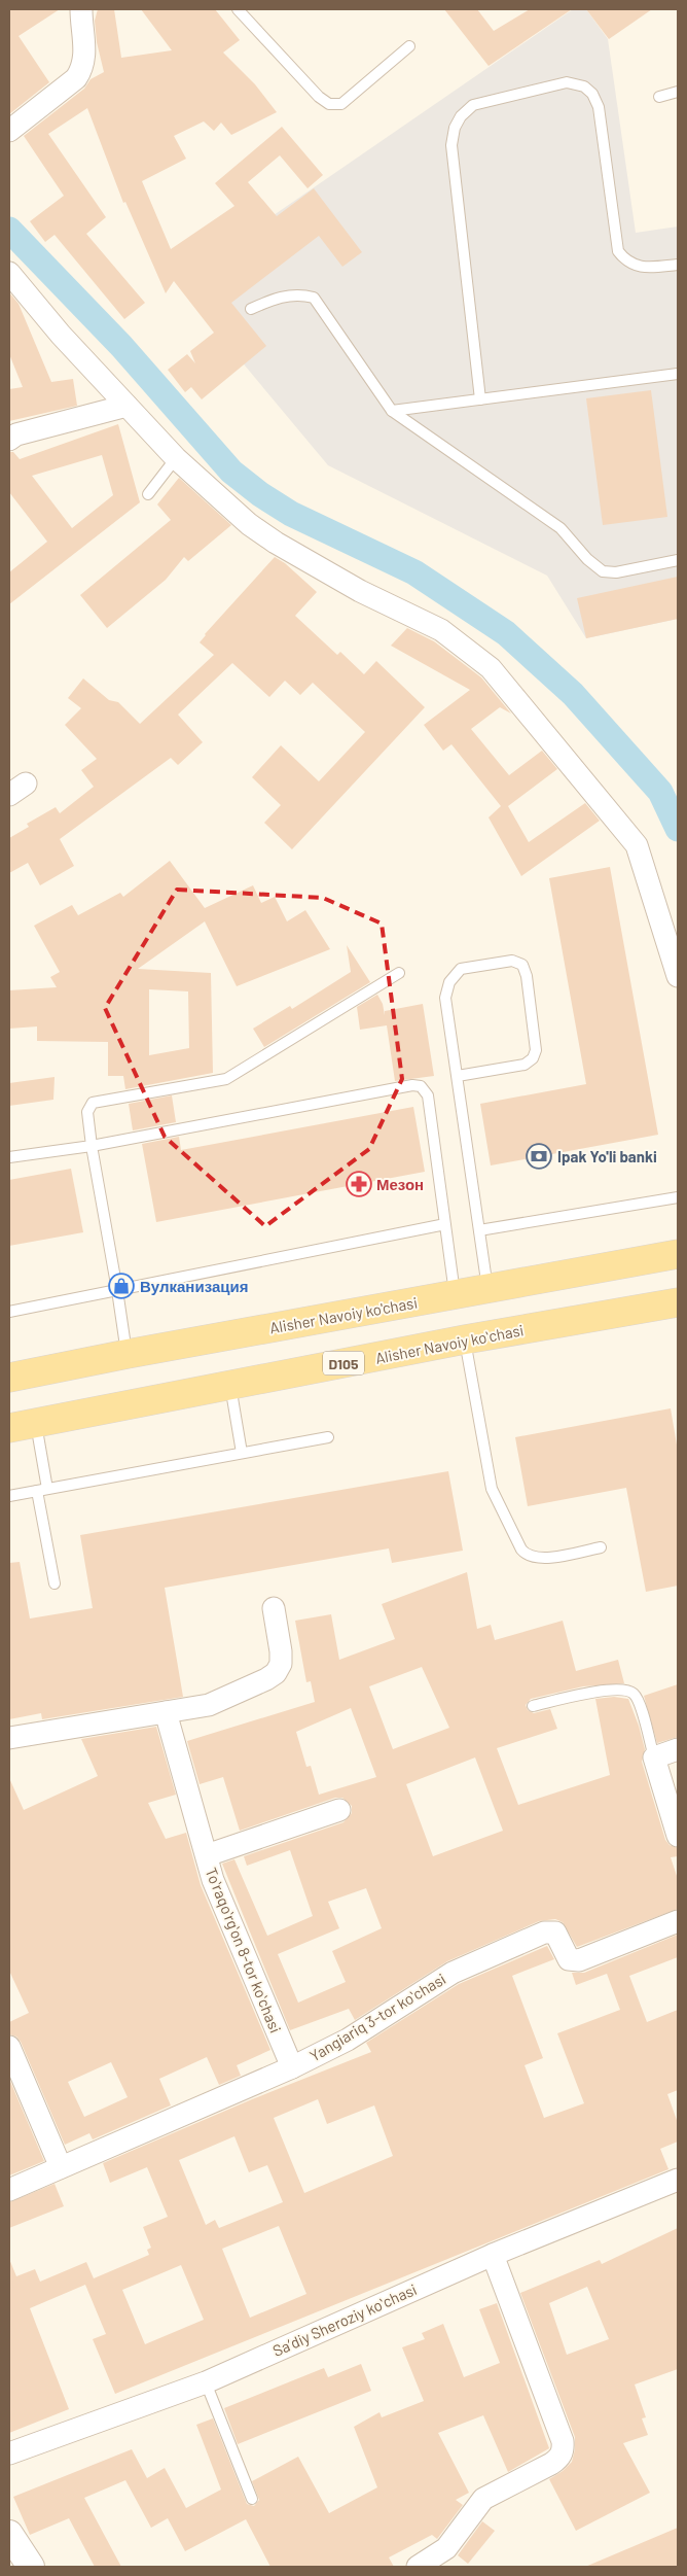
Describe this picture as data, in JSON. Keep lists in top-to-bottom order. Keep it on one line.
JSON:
{"streets":{"main road":["Alisher Navoiy ko'chasi","Alisher Navoiy koʻchasi","D105"],"street":["Toʻraqoʻrgʻon 8-tor koʻchasi","Yangiariq 3-tor koʻchasi","Saʼdiy Sheroziy koʻchasi"]},"crossings":[["Toʻraqoʻrgʻon 8-tor koʻchasi","Yangiariq 3-tor koʻchasi"]],"places":{"bank":["Ipak Yo'li banki"],"pharmacy":["Мезон"],"shop":["Вулканизация"]}}
